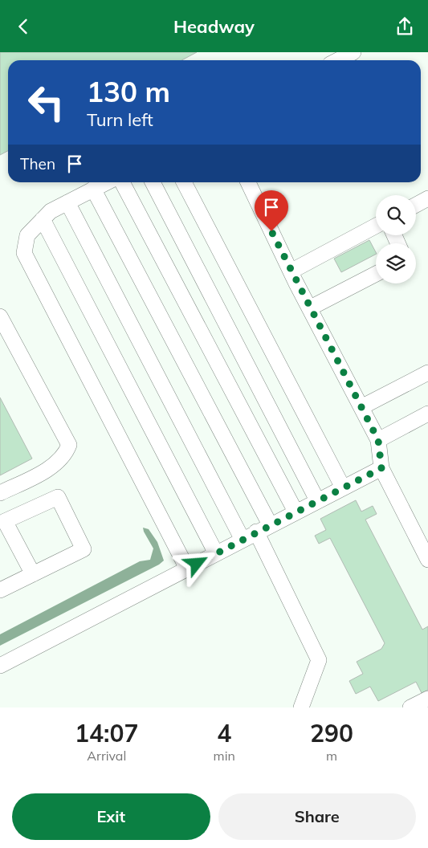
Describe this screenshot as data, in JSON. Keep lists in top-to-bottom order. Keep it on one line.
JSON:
{"page":{"header":"Headway","turn":["130 m","Turn left"],"then":"Then","eta":["14:07","Arrival","4","min","290","m"],"buttons":["Exit","Share"]}}
